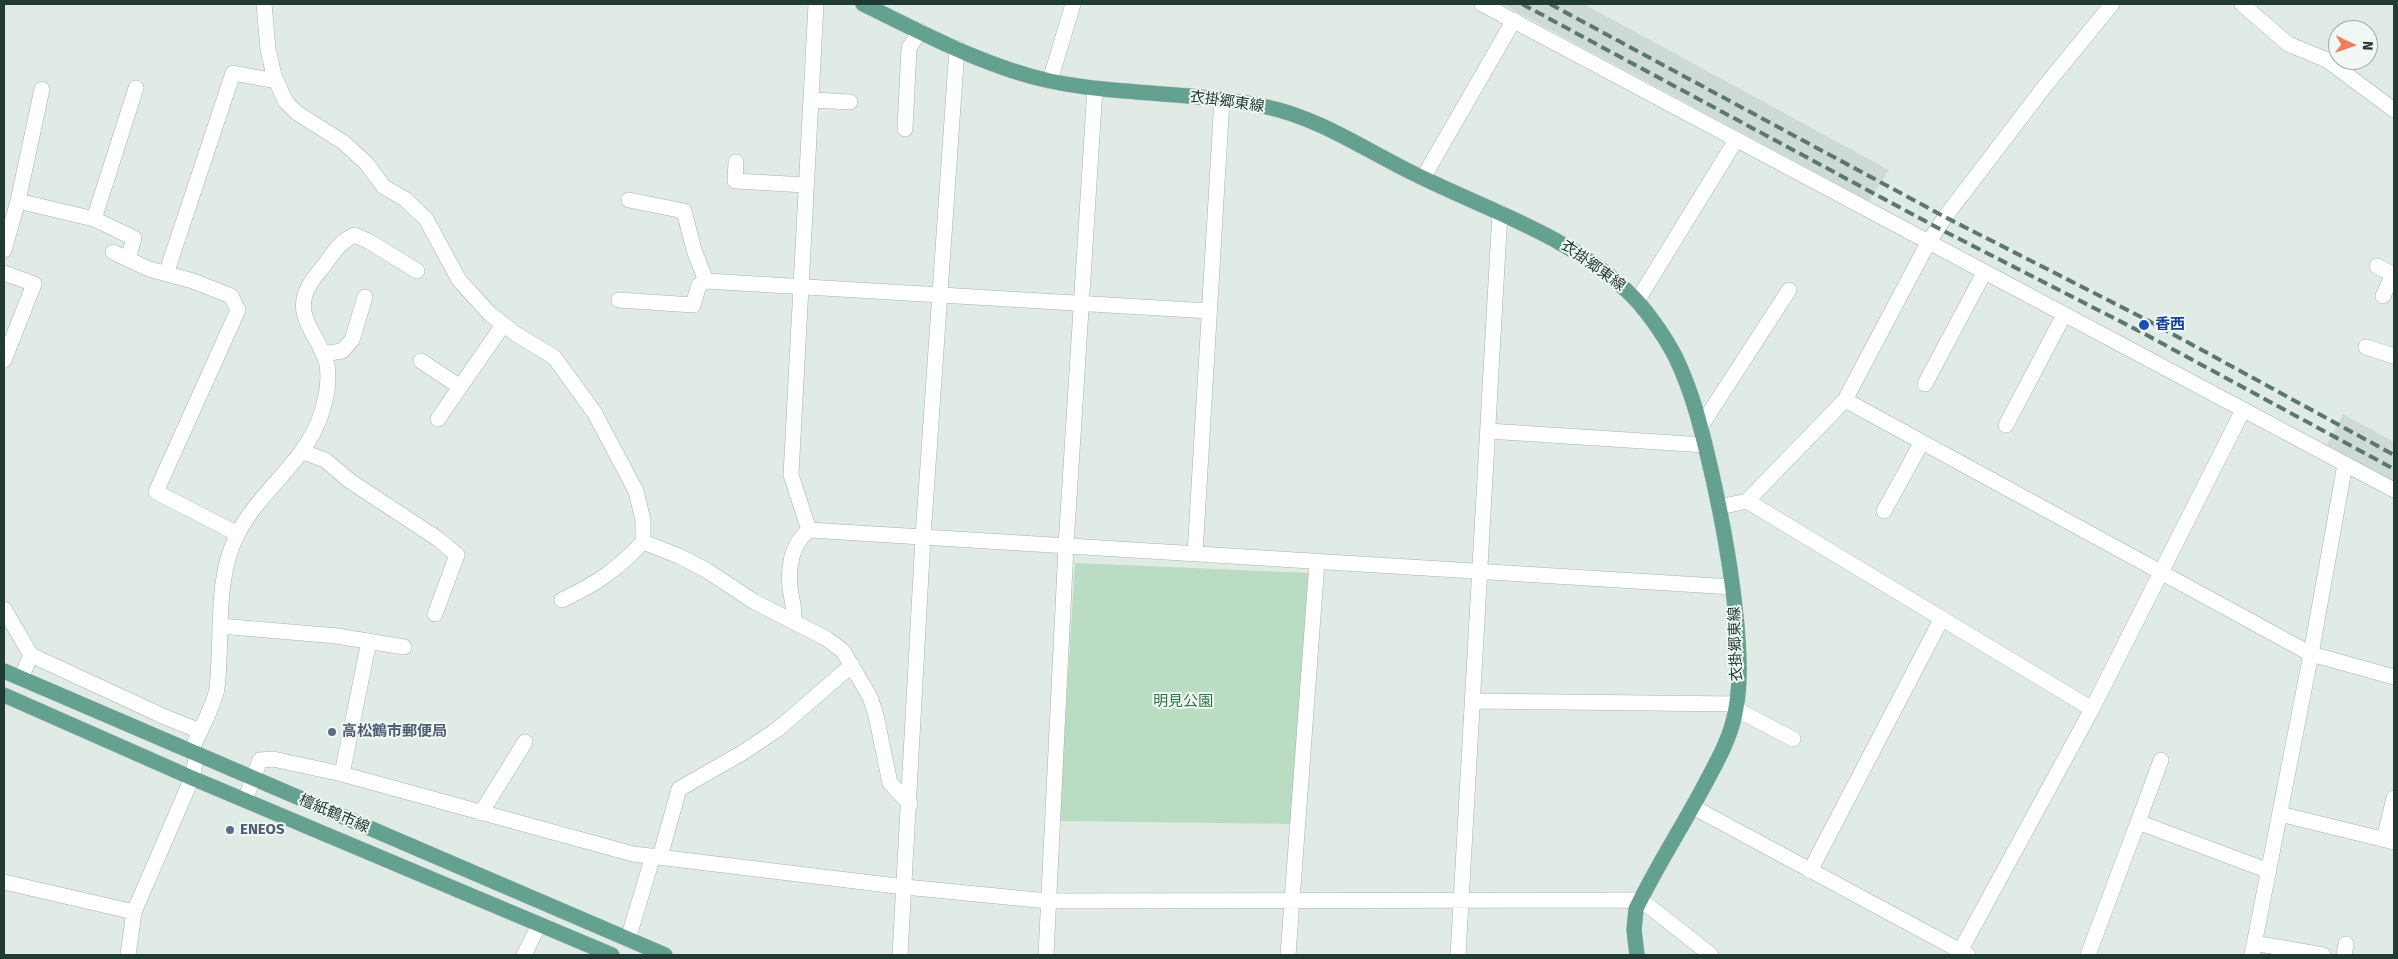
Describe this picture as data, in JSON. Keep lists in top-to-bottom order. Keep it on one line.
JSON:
{"streets":{"main road":["衣掛郷東線","檀紙鶴市線"]},"parks":["明見公園"],"places":["香西","高松鶴市郵便局","ENEOS"],"north":"right"}
